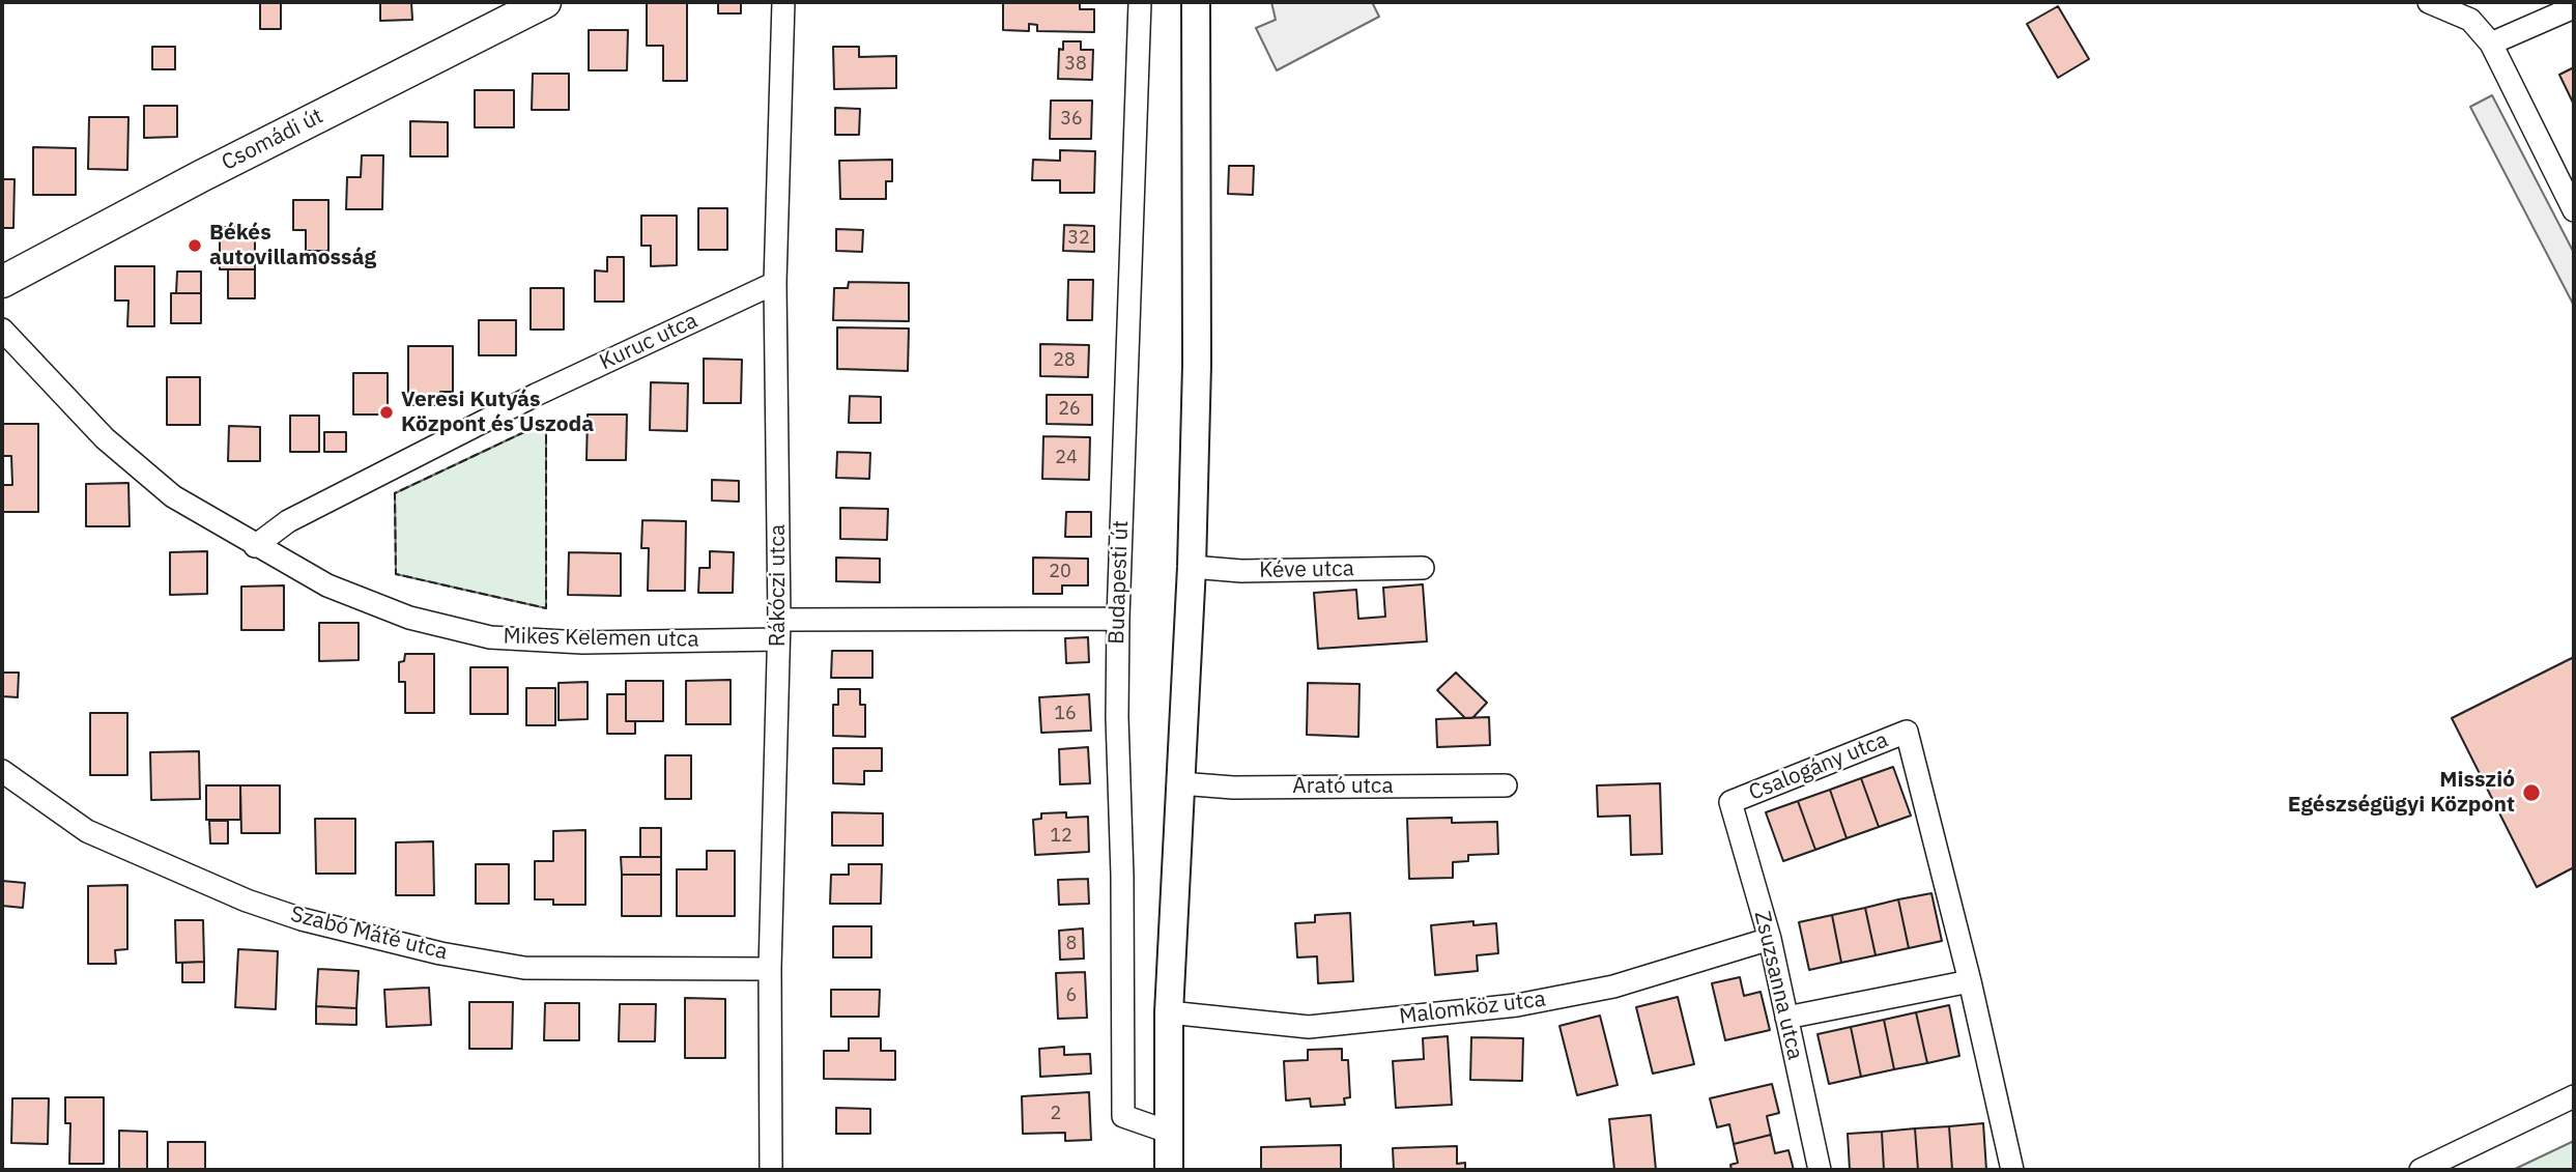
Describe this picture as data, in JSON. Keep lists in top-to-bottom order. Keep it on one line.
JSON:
{"streets":{"main road":["Csomádi út"],"street":["Kuruc utca","Kéve utca","Budapesti út","Rákóczi utca","Mikes Kelemen utca","Csalogány utca","Arató utca","Szabó Máté utca","Zsuzsanna utca","Malomköz utca"]},"crossings":[["Kuruc utca","Rákóczi utca"],["Kuruc utca","Mikes Kelemen utca"],["Budapesti út","Mikes Kelemen utca"],["Rákóczi utca","Mikes Kelemen utca"],["Rákóczi utca","Szabó Máté utca"],["Csalogány utca","Zsuzsanna utca"],["Zsuzsanna utca","Malomköz utca"]],"places":["Békés autovillamosság","Veresi Kutyás Központ és Uszoda","Misszió Egészségügyi Központ"],"house_numbers":["38","36","32","28","26","24","20","16","12","8","6","2"]}
